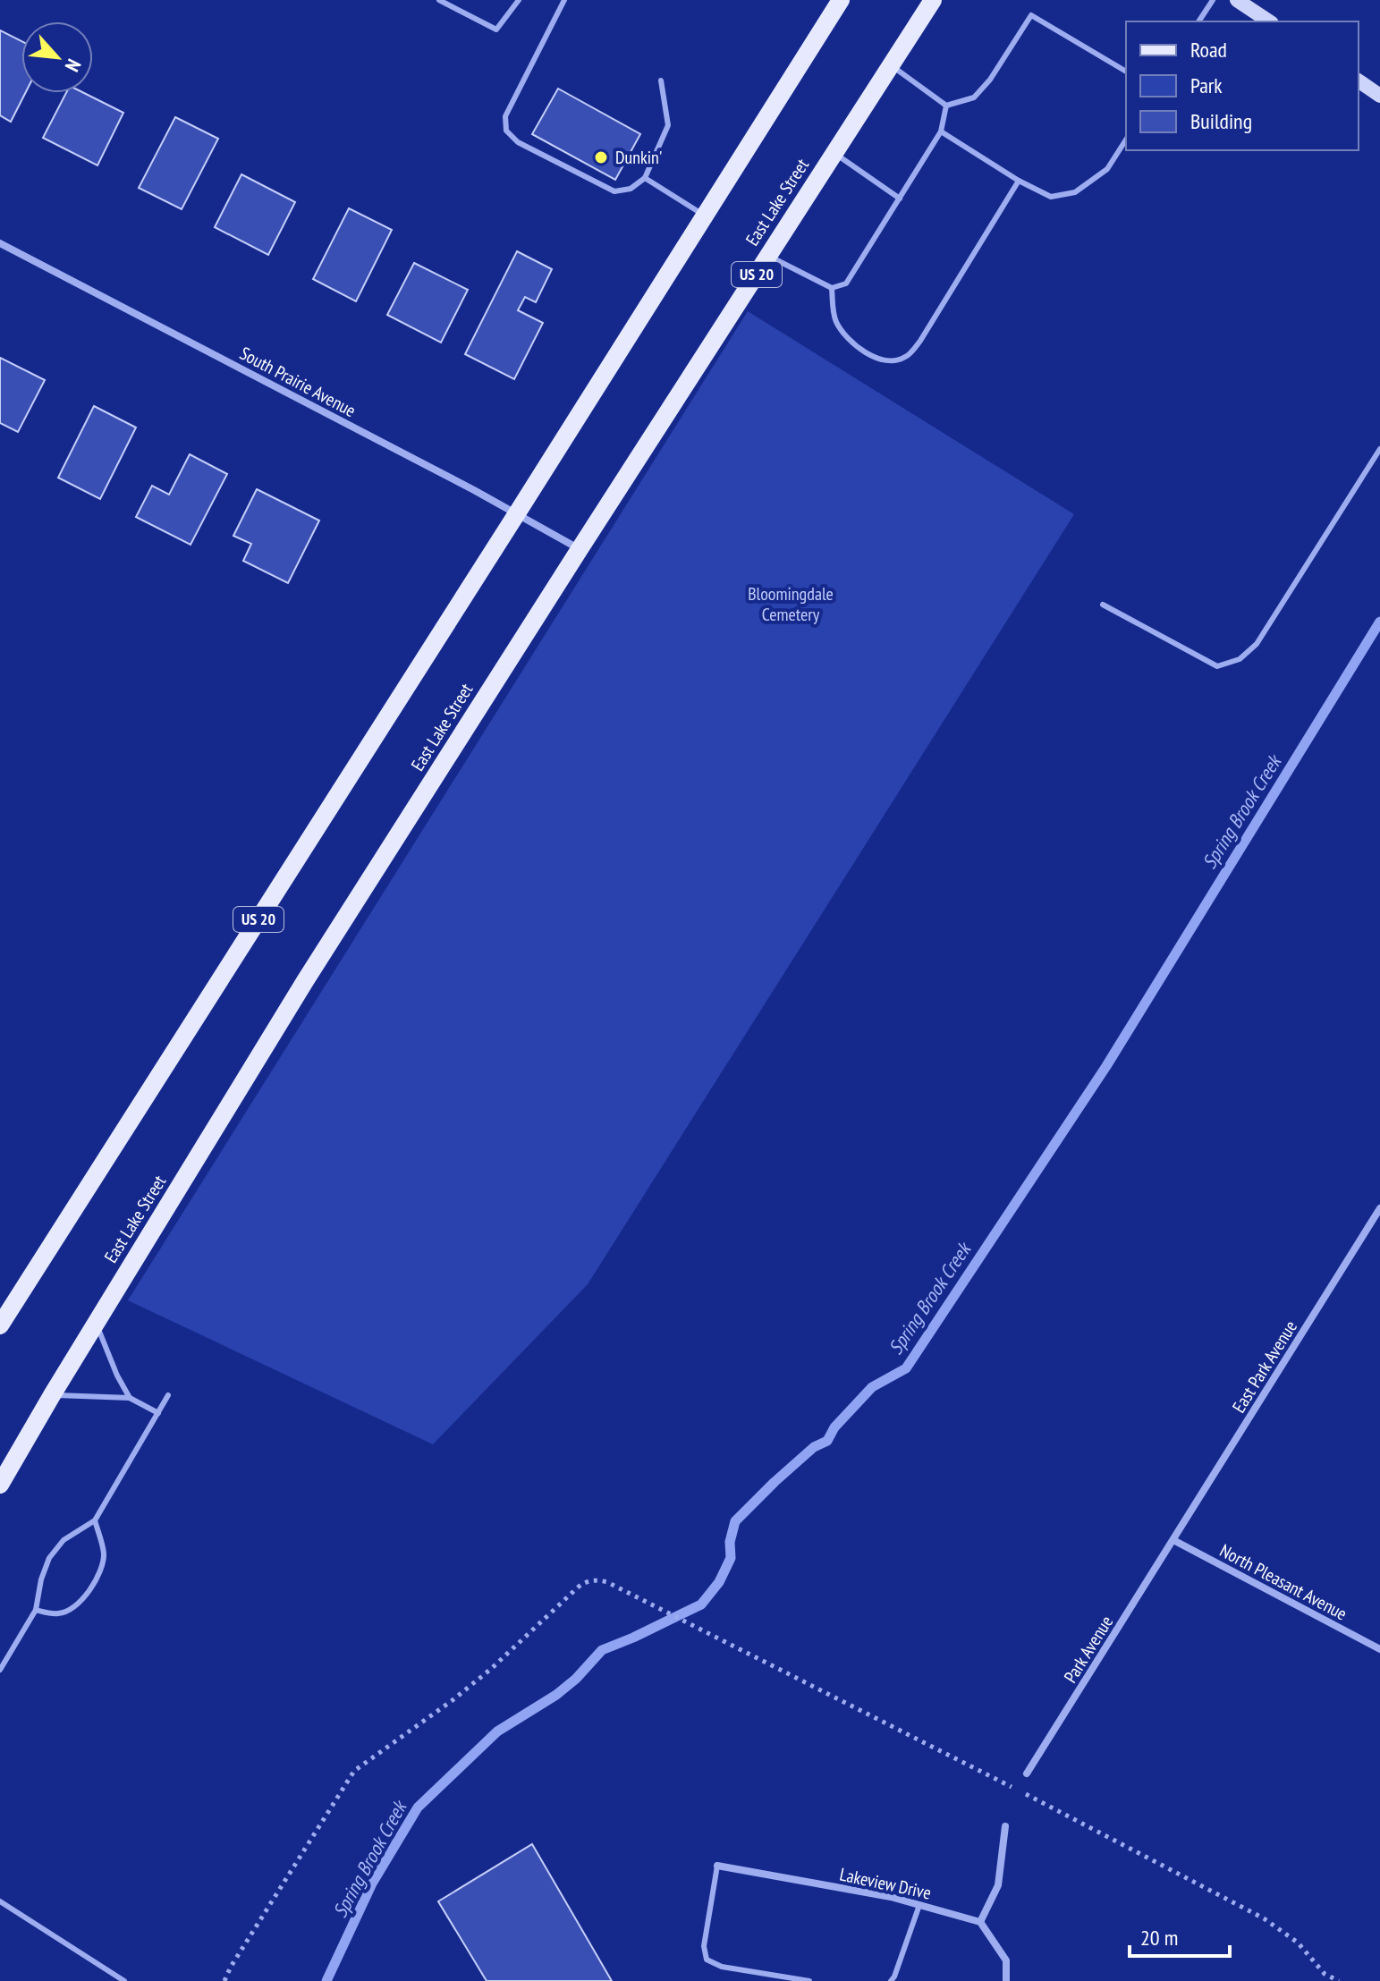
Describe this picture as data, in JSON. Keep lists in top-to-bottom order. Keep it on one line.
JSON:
{"streets":{"main road":["East Lake Street","US 20"],"street":["South Prairie Avenue","East Park Avenue","North Pleasant Avenue","Park Avenue","Lakeview Drive"]},"crossings":[["East Lake Street","South Prairie Avenue"],["US 20","South Prairie Avenue"],["East Park Avenue","North Pleasant Avenue"],["East Park Avenue","Park Avenue"],["North Pleasant Avenue","Park Avenue"]],"water":["Spring Brook Creek"],"parks":["Bloomingdale Cemetery"],"places":["Dunkin'"],"legend":["Road","Park","Building"],"scale_bar":"20 m","north":"bottom right"}
